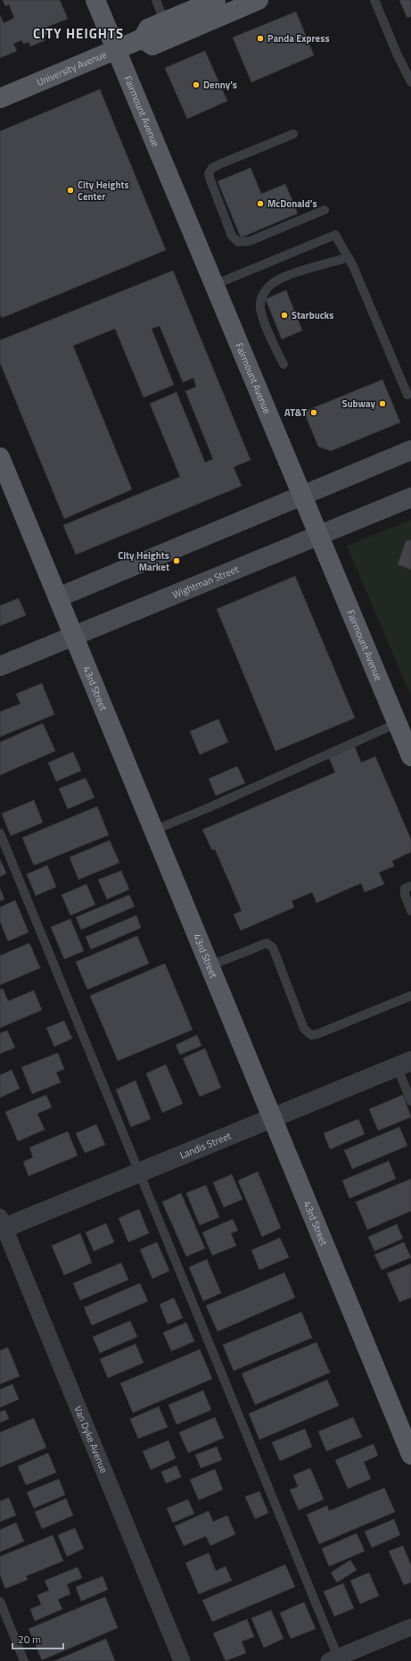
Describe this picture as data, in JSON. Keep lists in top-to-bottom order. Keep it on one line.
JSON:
{"streets":{"main road":["University Avenue","Fairmount Avenue","Wightman Street","43rd Street"],"street":["Landis Street","Van Dyke Avenue"]},"crossings":[["University Avenue","Fairmount Avenue"],["Fairmount Avenue","Wightman Street"],["Wightman Street","43rd Street"],["43rd Street","Landis Street"],["Landis Street","Van Dyke Avenue"]],"districts":["CITY HEIGHTS"],"places":["Panda Express","Denny's","City Heights Center","McDonald's","Starbucks","Subway","AT&T","City Heights Market"],"scale_bar":"20 m"}
